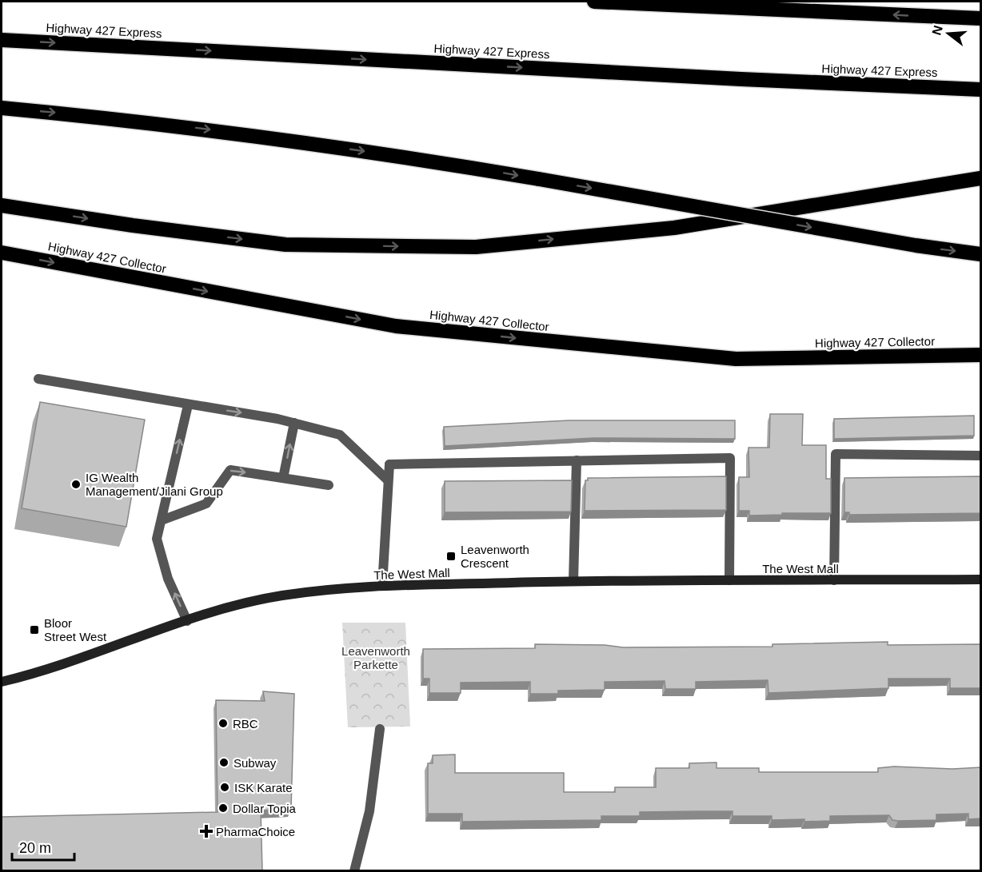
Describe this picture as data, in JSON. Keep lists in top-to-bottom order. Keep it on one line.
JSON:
{"streets":{"highway":["Highway 427 Express","Highway 427 Collector"],"main road":["The West Mall"]},"parks":["Leavenworth Parkette"],"places":{"other":["IG Wealth Management/Jilani Group","RBC","Subway","ISK Karate","Dollar Topia"],"transit":["Leavenworth Crescent","Bloor Street West"],"health":["PharmaChoice"]},"scale_bar":"20 m","north":"left"}
